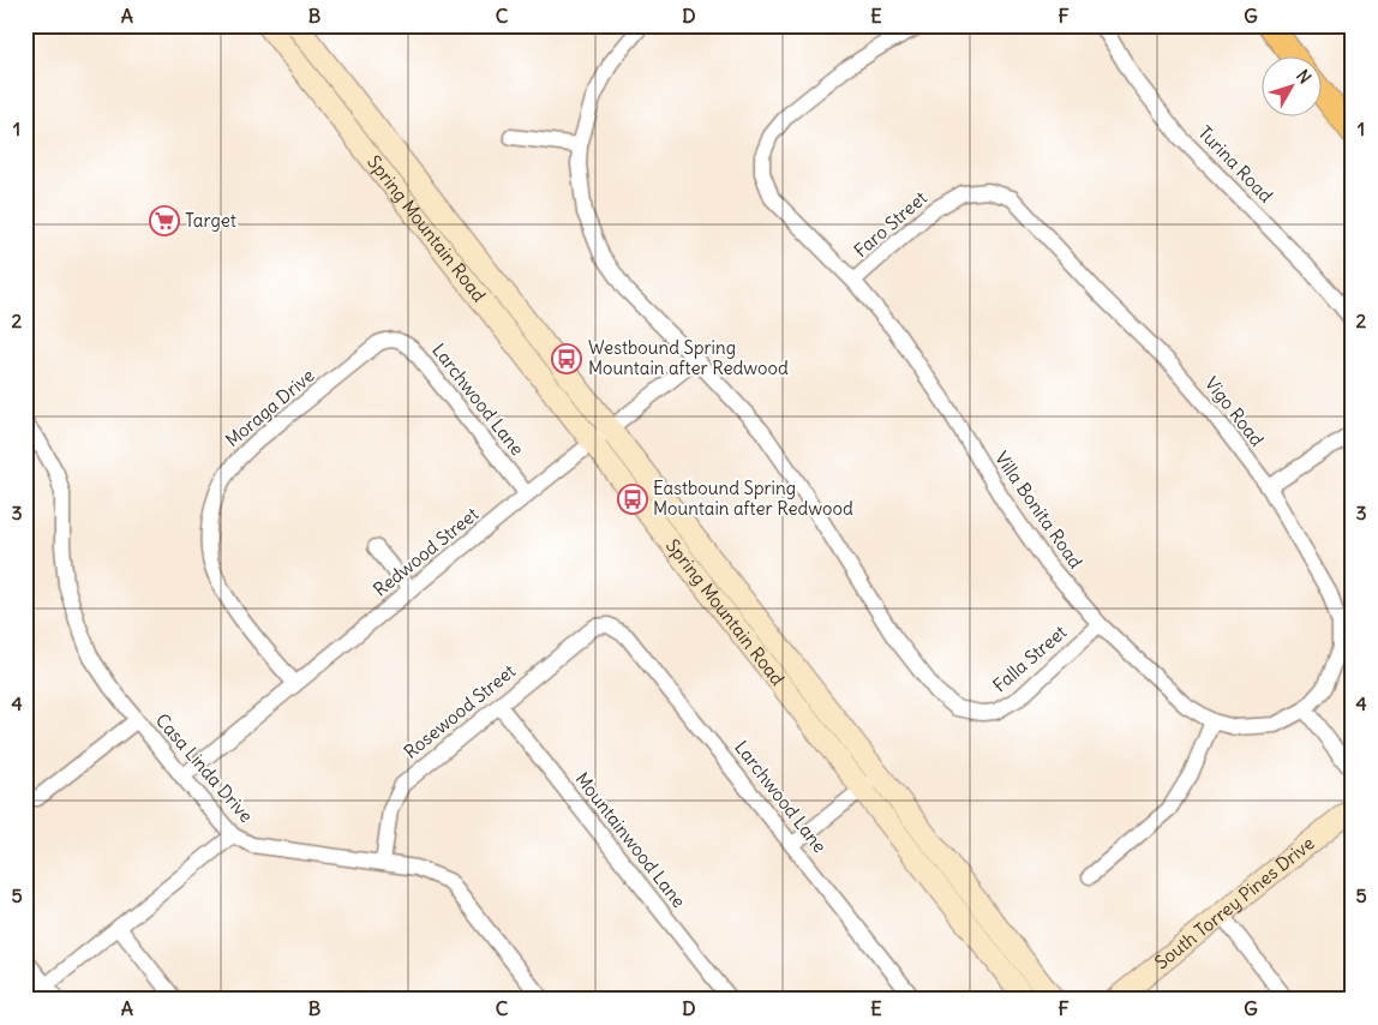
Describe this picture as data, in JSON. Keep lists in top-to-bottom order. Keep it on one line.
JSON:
{"streets":{"main road":["Spring Mountain Road","South Torrey Pines Drive"],"street":["Turina Road","Faro Street","Larchwood Lane","Moraga Drive","Vigo Road","Villa Bonita Road","Redwood Street","Falla Street","Rosewood Street","Casa Linda Drive","Mountainwood Lane"]},"crossings":[["Faro Street","Vigo Road"],["Faro Street","Villa Bonita Road"],["Spring Mountain Road","Redwood Street"],["Larchwood Lane","Moraga Drive"],["Larchwood Lane","Redwood Street"],["Larchwood Lane","Rosewood Street"],["Moraga Drive","Redwood Street"],["Vigo Road","Villa Bonita Road"],["Villa Bonita Road","Falla Street"],["Redwood Street","Falla Street"],["Redwood Street","Casa Linda Drive"],["Rosewood Street","Casa Linda Drive"],["Rosewood Street","Mountainwood Lane"]],"places":{"supermarket":["Target"],"bus stop":["Westbound Spring Mountain after Redwood","Eastbound Spring Mountain after Redwood"]},"north":"top right","grid":{"columns":["A","B","C","D","E","F","G"],"rows":["1","2","3","4","5"]}}
